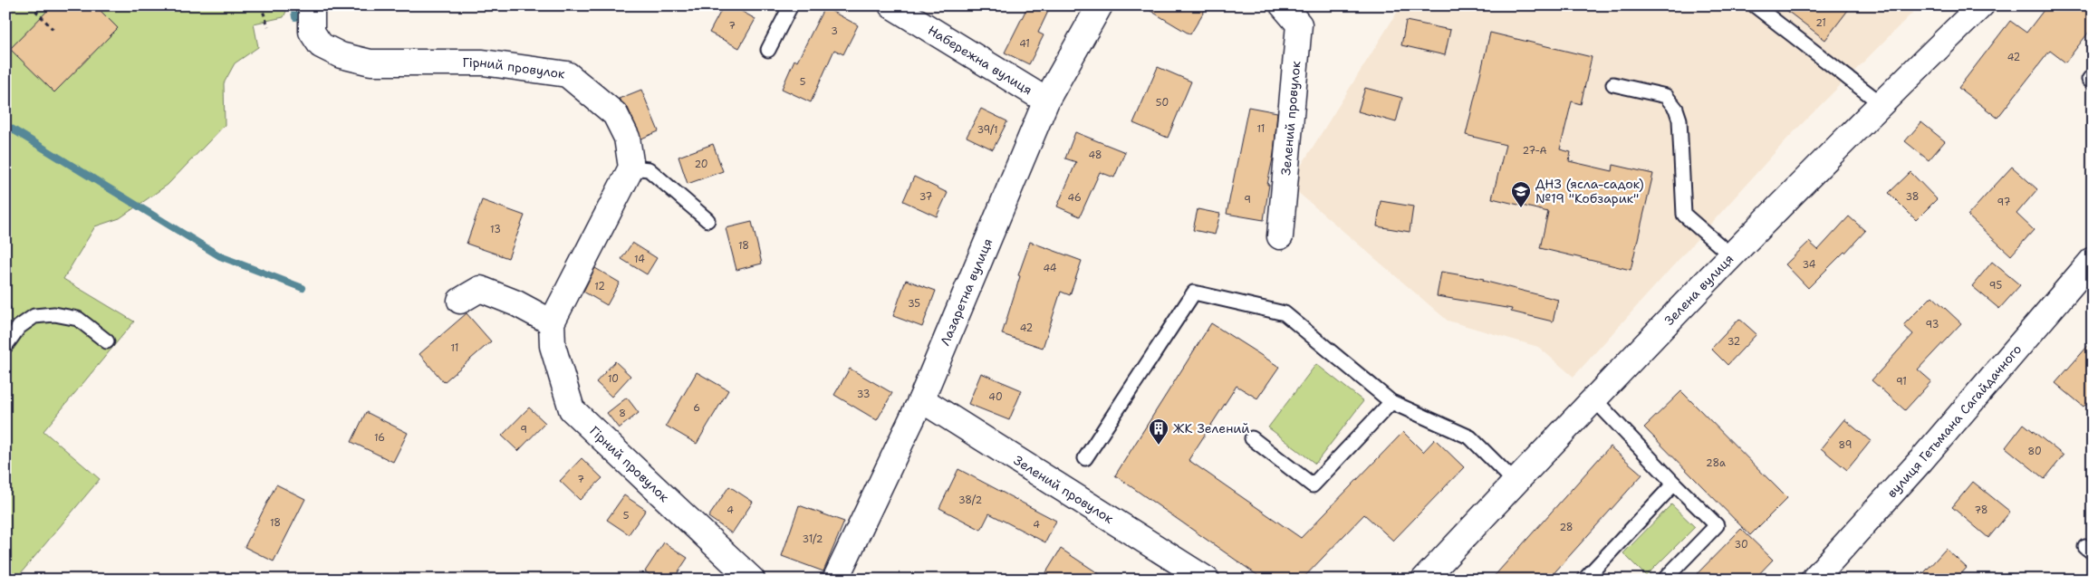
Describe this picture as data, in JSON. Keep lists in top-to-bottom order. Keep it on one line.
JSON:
{"streets":{"street":["Набережна вулиця","Гірний провулок","Зелений провулок","Зелена вулиця","Лазаретна вулиця","вулиця Гетьмана Сагайдачного"]},"crossings":[["Набережна вулиця","Лазаретна вулиця"],["Зелений провулок","Лазаретна вулиця"]],"places":{"school or university":["ДНЗ (ясла-садок) №19 \"Кобзарик\""],"building":["ЖК Зелений"]},"house_numbers":["21","7","3","41","42","5","50","11","39/1","27-А","48","20","37","38","46","9","97","13","18","14","34","44","95","12","35","93","42","32","11","10","91","33","40","6","8","9","16","89","80","28а","7","38/2","4","78","5","18","4","28","31/2","30"]}
